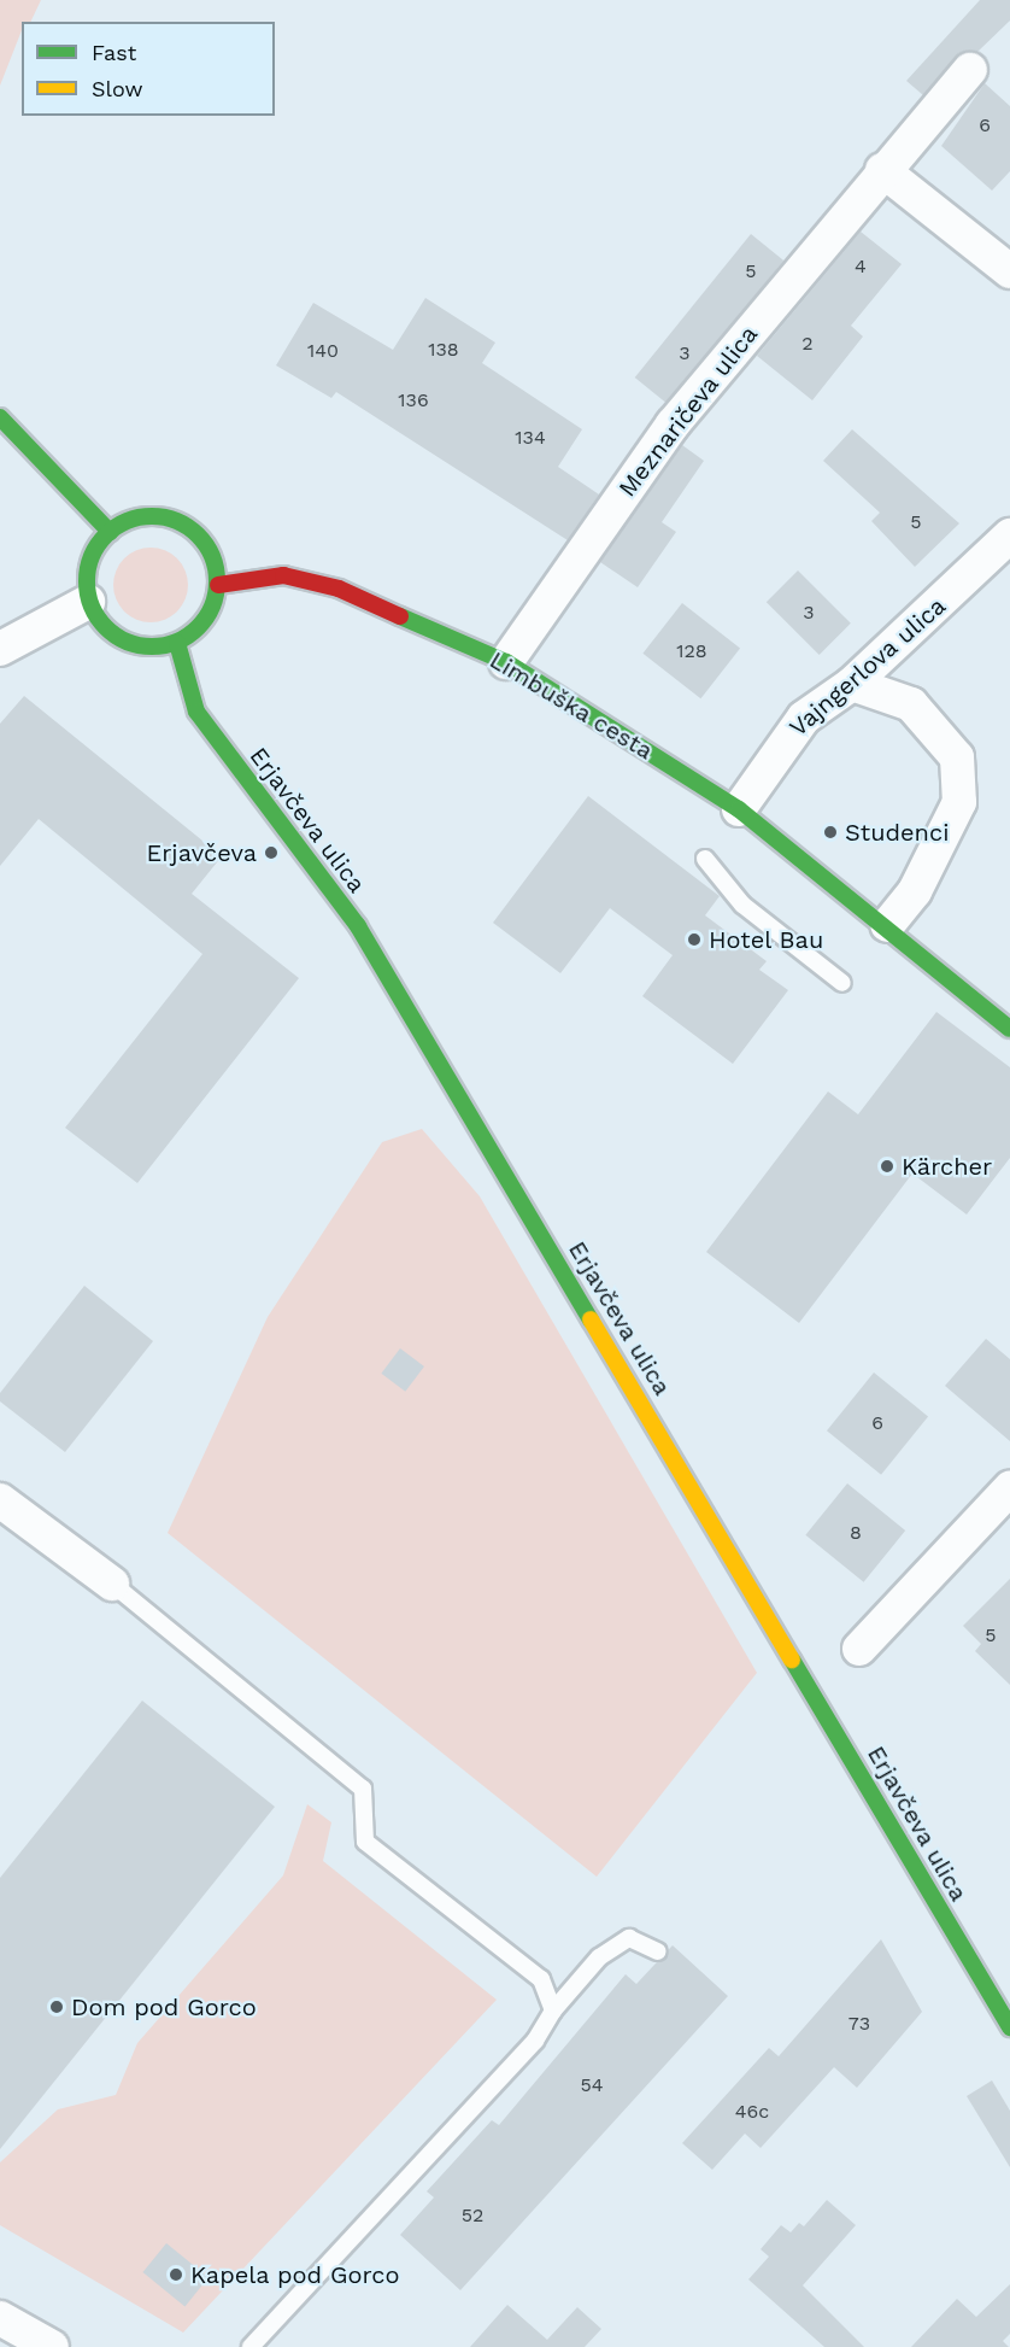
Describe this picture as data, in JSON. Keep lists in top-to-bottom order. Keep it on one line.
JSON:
{"streets":{"street":["Meznaričeva ulica","Vajngerlova ulica","Limbuška cesta","Erjavčeva ulica"]},"crossings":[["Meznaričeva ulica","Limbuška cesta"],["Vajngerlova ulica","Limbuška cesta"],["Limbuška cesta","Erjavčeva ulica"]],"places":["Studenci","Erjavčeva","Hotel Bau","Kärcher","Dom pod Gorco","Kapela pod Gorco"],"house_numbers":["6","4","5","2","138","140","3","136","134","5","3","128","6","8","5","73","54","46c","52"],"legend":["Fast","Slow"]}
